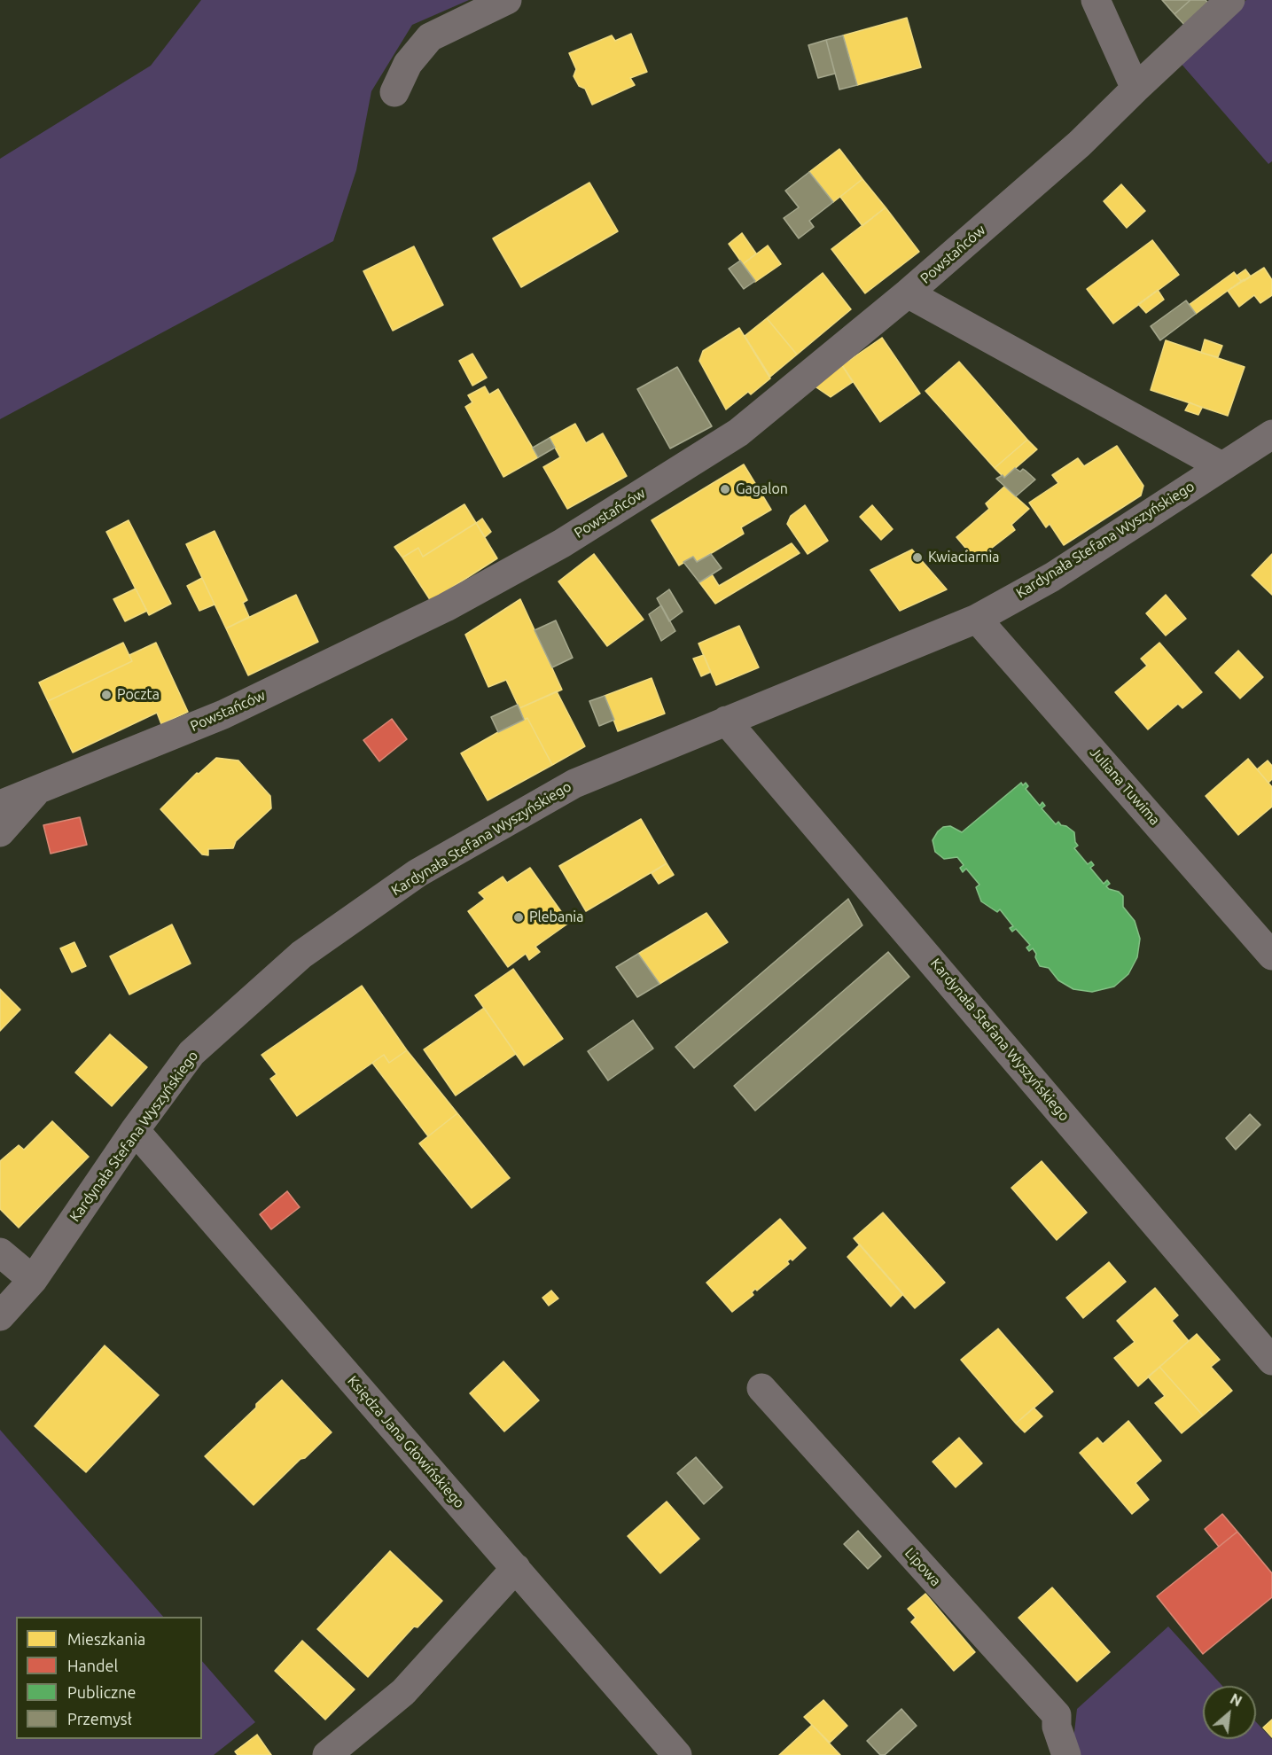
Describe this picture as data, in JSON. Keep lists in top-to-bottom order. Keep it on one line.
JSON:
{"streets":{"street":["Powstańców","Kardynała Stefana Wyszyńskiego","Juliana Tuwima","Księdza Jana Głowińskiego","Lipowa"]},"crossings":[["Kardynała Stefana Wyszyńskiego","Juliana Tuwima"],["Kardynała Stefana Wyszyńskiego","Księdza Jana Głowińskiego"]],"places":["Gagalon","Kwiaciarnia","Poczta","Plebania"],"legend":["Mieszkania","Handel","Publiczne","Przemysł"],"north":"top right"}
